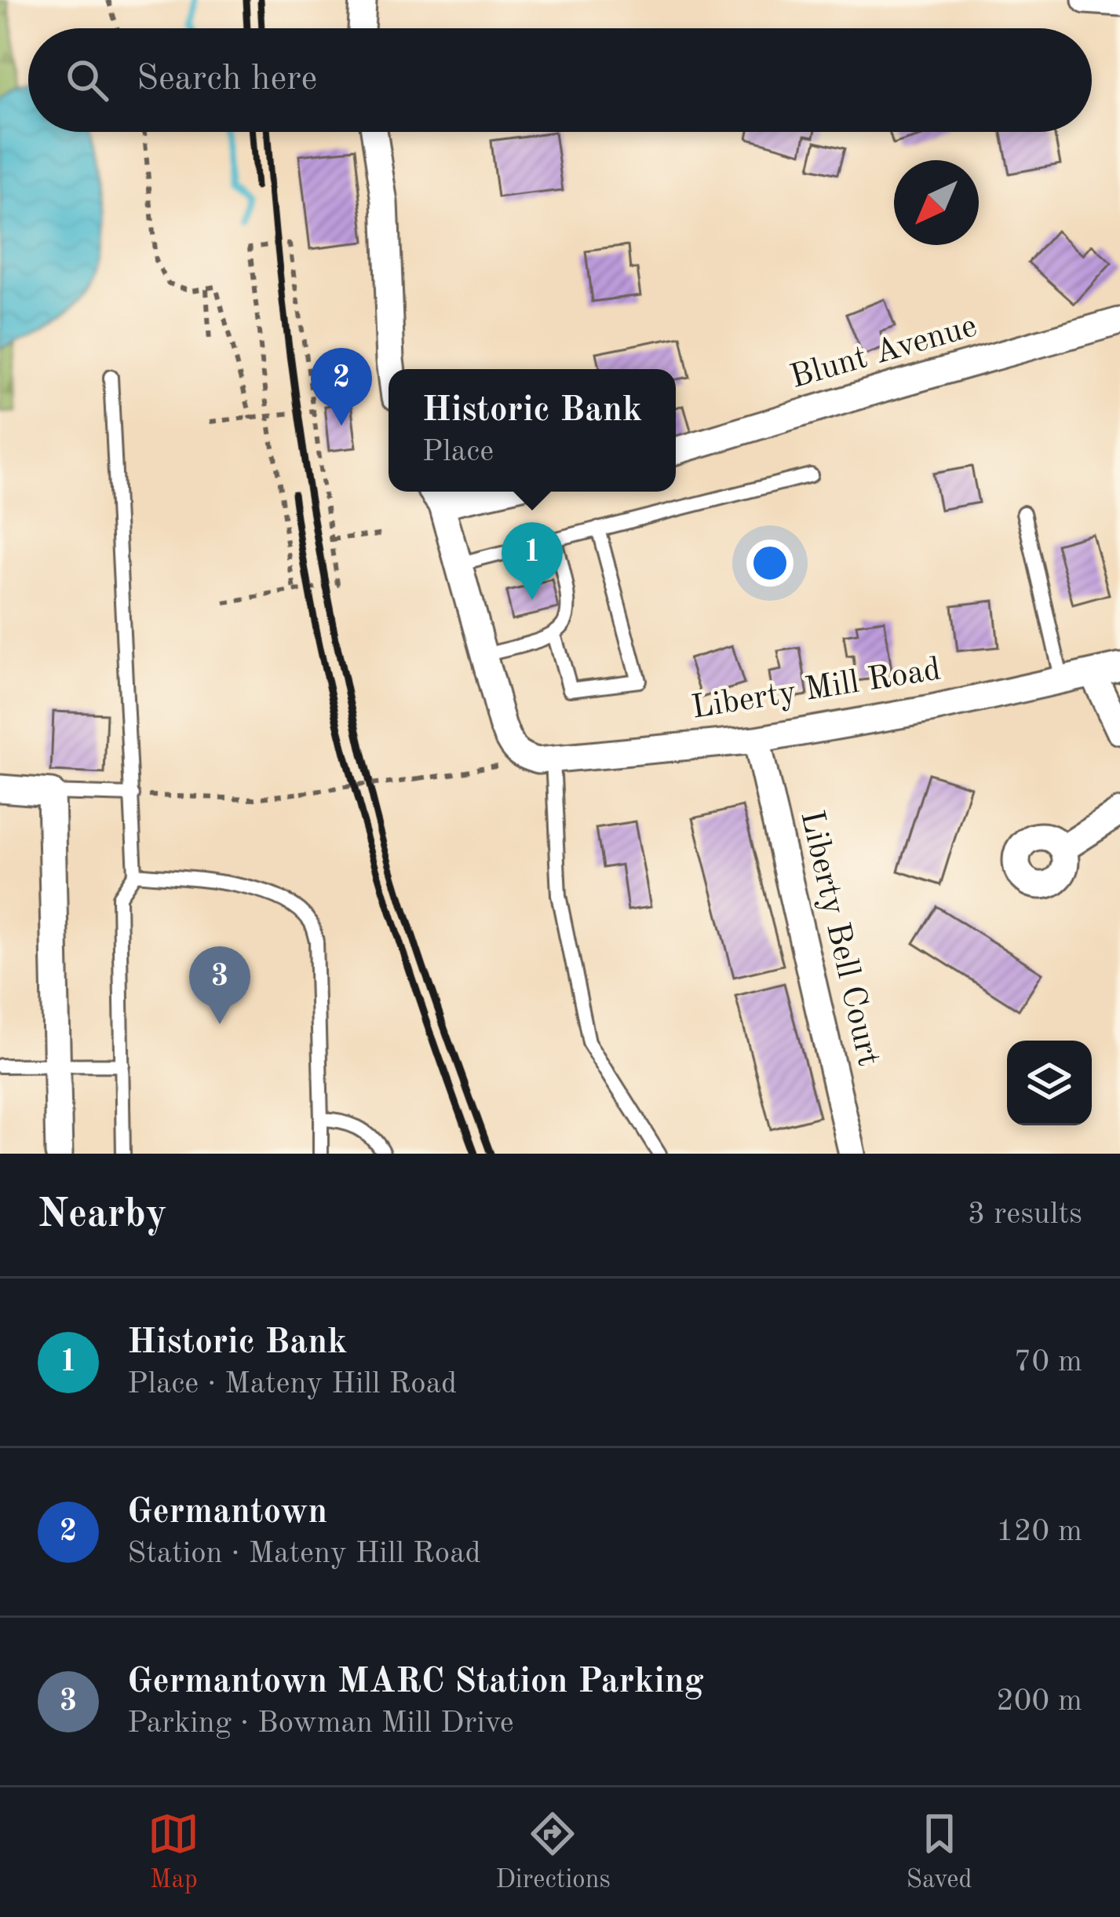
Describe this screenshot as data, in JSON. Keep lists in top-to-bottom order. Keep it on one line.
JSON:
{"streets":{"street":["Blunt Avenue","Liberty Mill Road","Liberty Bell Court"]},"crossings":[["Liberty Mill Road","Liberty Bell Court"]],"north":"bottom left","page":{"search":"Search here","pins":["2","1","3"],"popup":["Historic Bank","Place"],"heading":["Nearby","3 results"],"list":[{"mark":"1","name":"Historic Bank","note":"Place · Mateny Hill Road","value":"70 m"},{"mark":"2","name":"Germantown","note":"Station · Mateny Hill Road","value":"120 m"},{"mark":"3","name":"Germantown MARC Station Parking","note":"Parking · Bowman Mill Drive","value":"200 m"}],"nav":["Map","Directions","Saved"]}}
